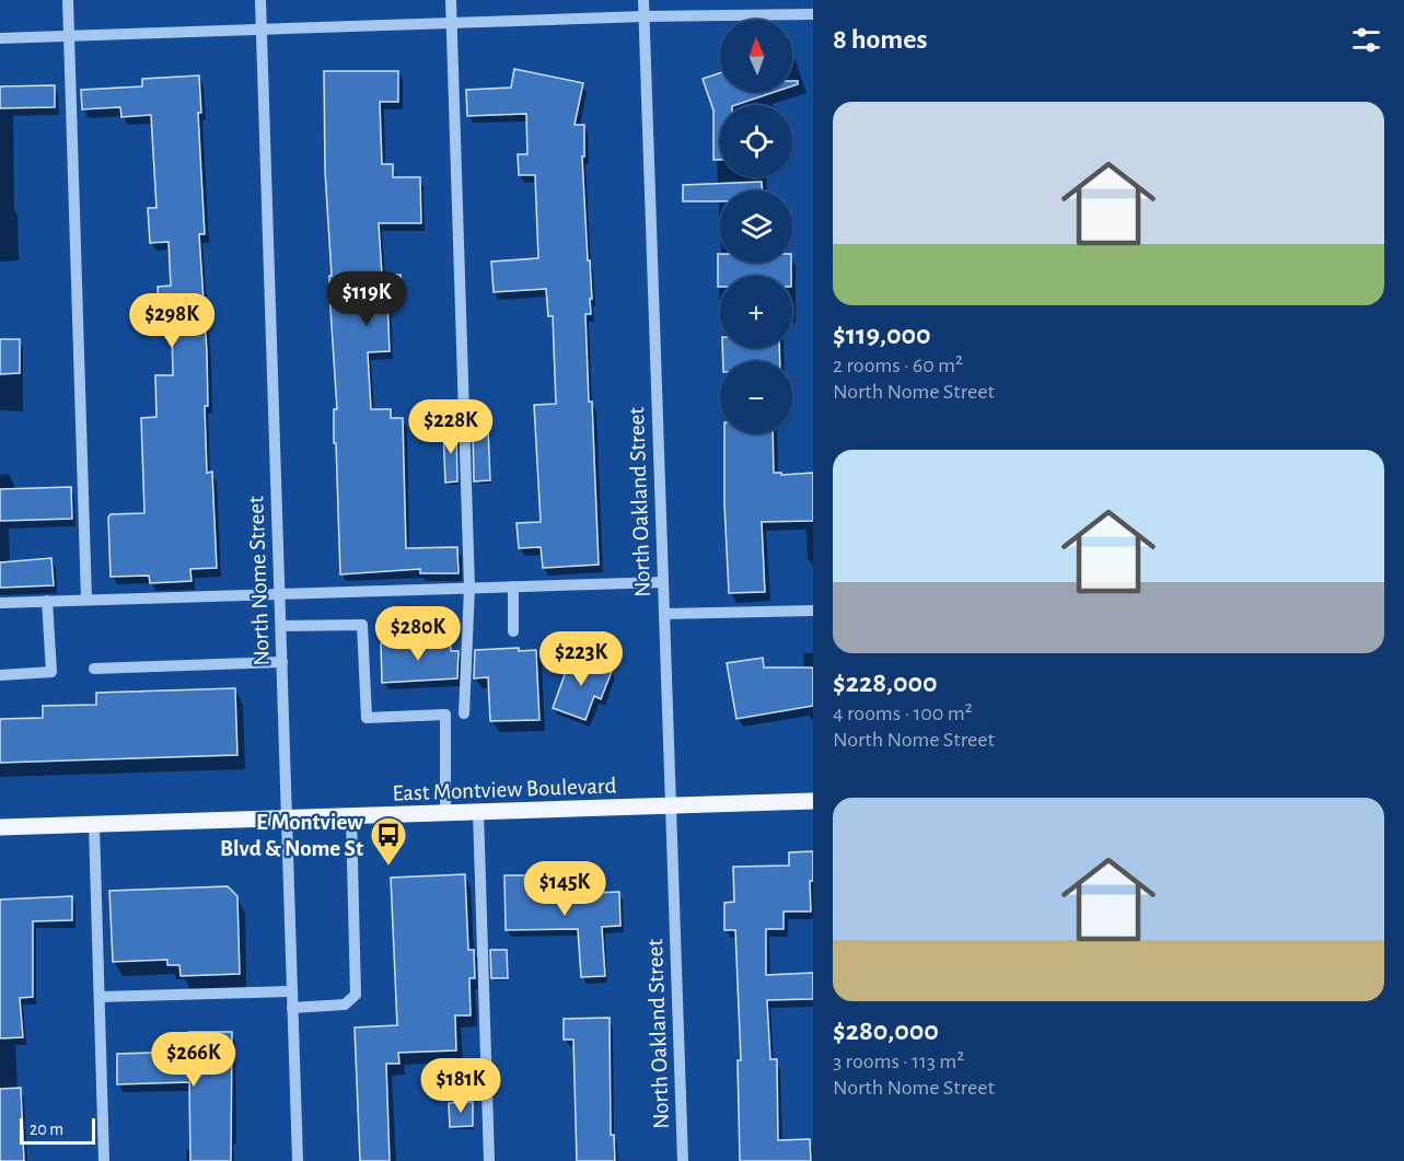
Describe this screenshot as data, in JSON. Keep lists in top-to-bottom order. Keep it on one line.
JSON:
{"streets":{"main road":["East Montview Boulevard"],"street":["North Oakland Street","North Nome Street"]},"crossings":[["North Oakland Street","East Montview Boulevard"],["North Nome Street","East Montview Boulevard"]],"places":{"bus stop":["E Montview Blvd & Nome St"]},"scale_bar":"20 m","north":"top","page":{"heading":"8 homes","map_buttons":["+","−"],"list":[{"name":"$119,000","note":"2 rooms · 60 m² · North Nome Street"},{"name":"$228,000","note":"4 rooms · 100 m² · North Nome Street"},{"name":"$280,000","note":"3 rooms · 113 m² · North Nome Street"}],"price":["$119K","$298K","$228K","$280K","$223K","$145K","$266K","$181K"],"scale":"20 m"}}
